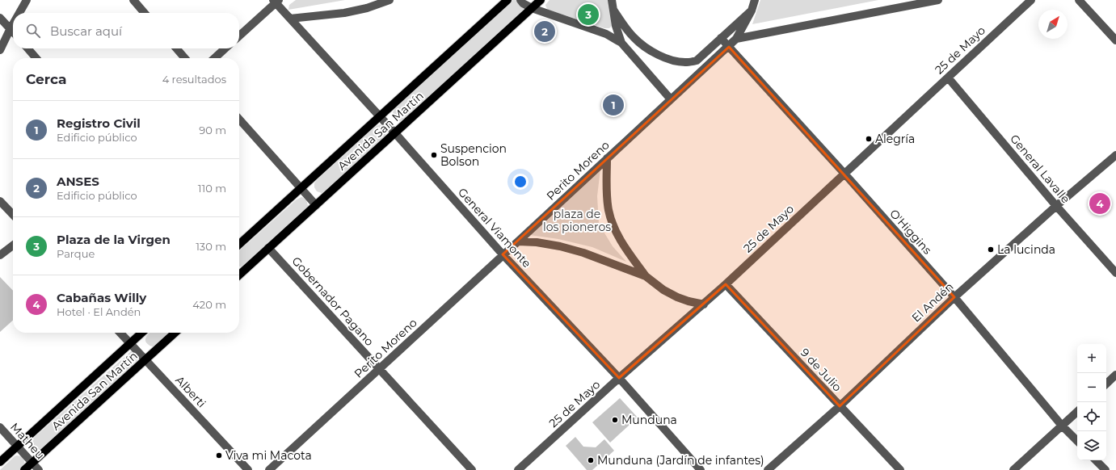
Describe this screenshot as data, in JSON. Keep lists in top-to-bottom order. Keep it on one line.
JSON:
{"streets":{"main road":["Avenida San Martín"],"street":["25 de Mayo","General Lavalle","Perito Moreno","General Viamonte","O'Higgins","Gobernador Pagano","El Andén","9 de Julio","Alberti","Matheu"]},"crossings":[["25 de Mayo","General Lavalle"],["25 de Mayo","General Viamonte"],["25 de Mayo","O'Higgins"],["25 de Mayo","9 de Julio"],["Avenida San Martín","General Viamonte"],["Avenida San Martín","Gobernador Pagano"],["Avenida San Martín","Alberti"],["Avenida San Martín","Matheu"],["General Lavalle","El Andén"],["Perito Moreno","General Viamonte"],["Perito Moreno","O'Higgins"],["Perito Moreno","Gobernador Pagano"],["O'Higgins","El Andén"],["El Andén","9 de Julio"]],"parks":["plaza de los pioneros"],"places":["Alegría","Suspencion Bolson","La lucinda","Munduna","Viva mi Macota","Munduna (Jardín de infantes)"],"north":"top right","page":{"pins":["3","2","1","4"],"search":"Buscar aquí","heading":["Cerca","4 resultados"],"list":[{"mark":"1","name":"Registro Civil","note":"Edificio público","value":"90 m"},{"mark":"2","name":"ANSES","note":"Edificio público","value":"110 m"},{"mark":"3","name":"Plaza de la Virgen","note":"Parque","value":"130 m"},{"mark":"4","name":"Cabañas Willy","note":"Hotel · El Andén","value":"420 m"}],"map_buttons":["+","−"]}}
